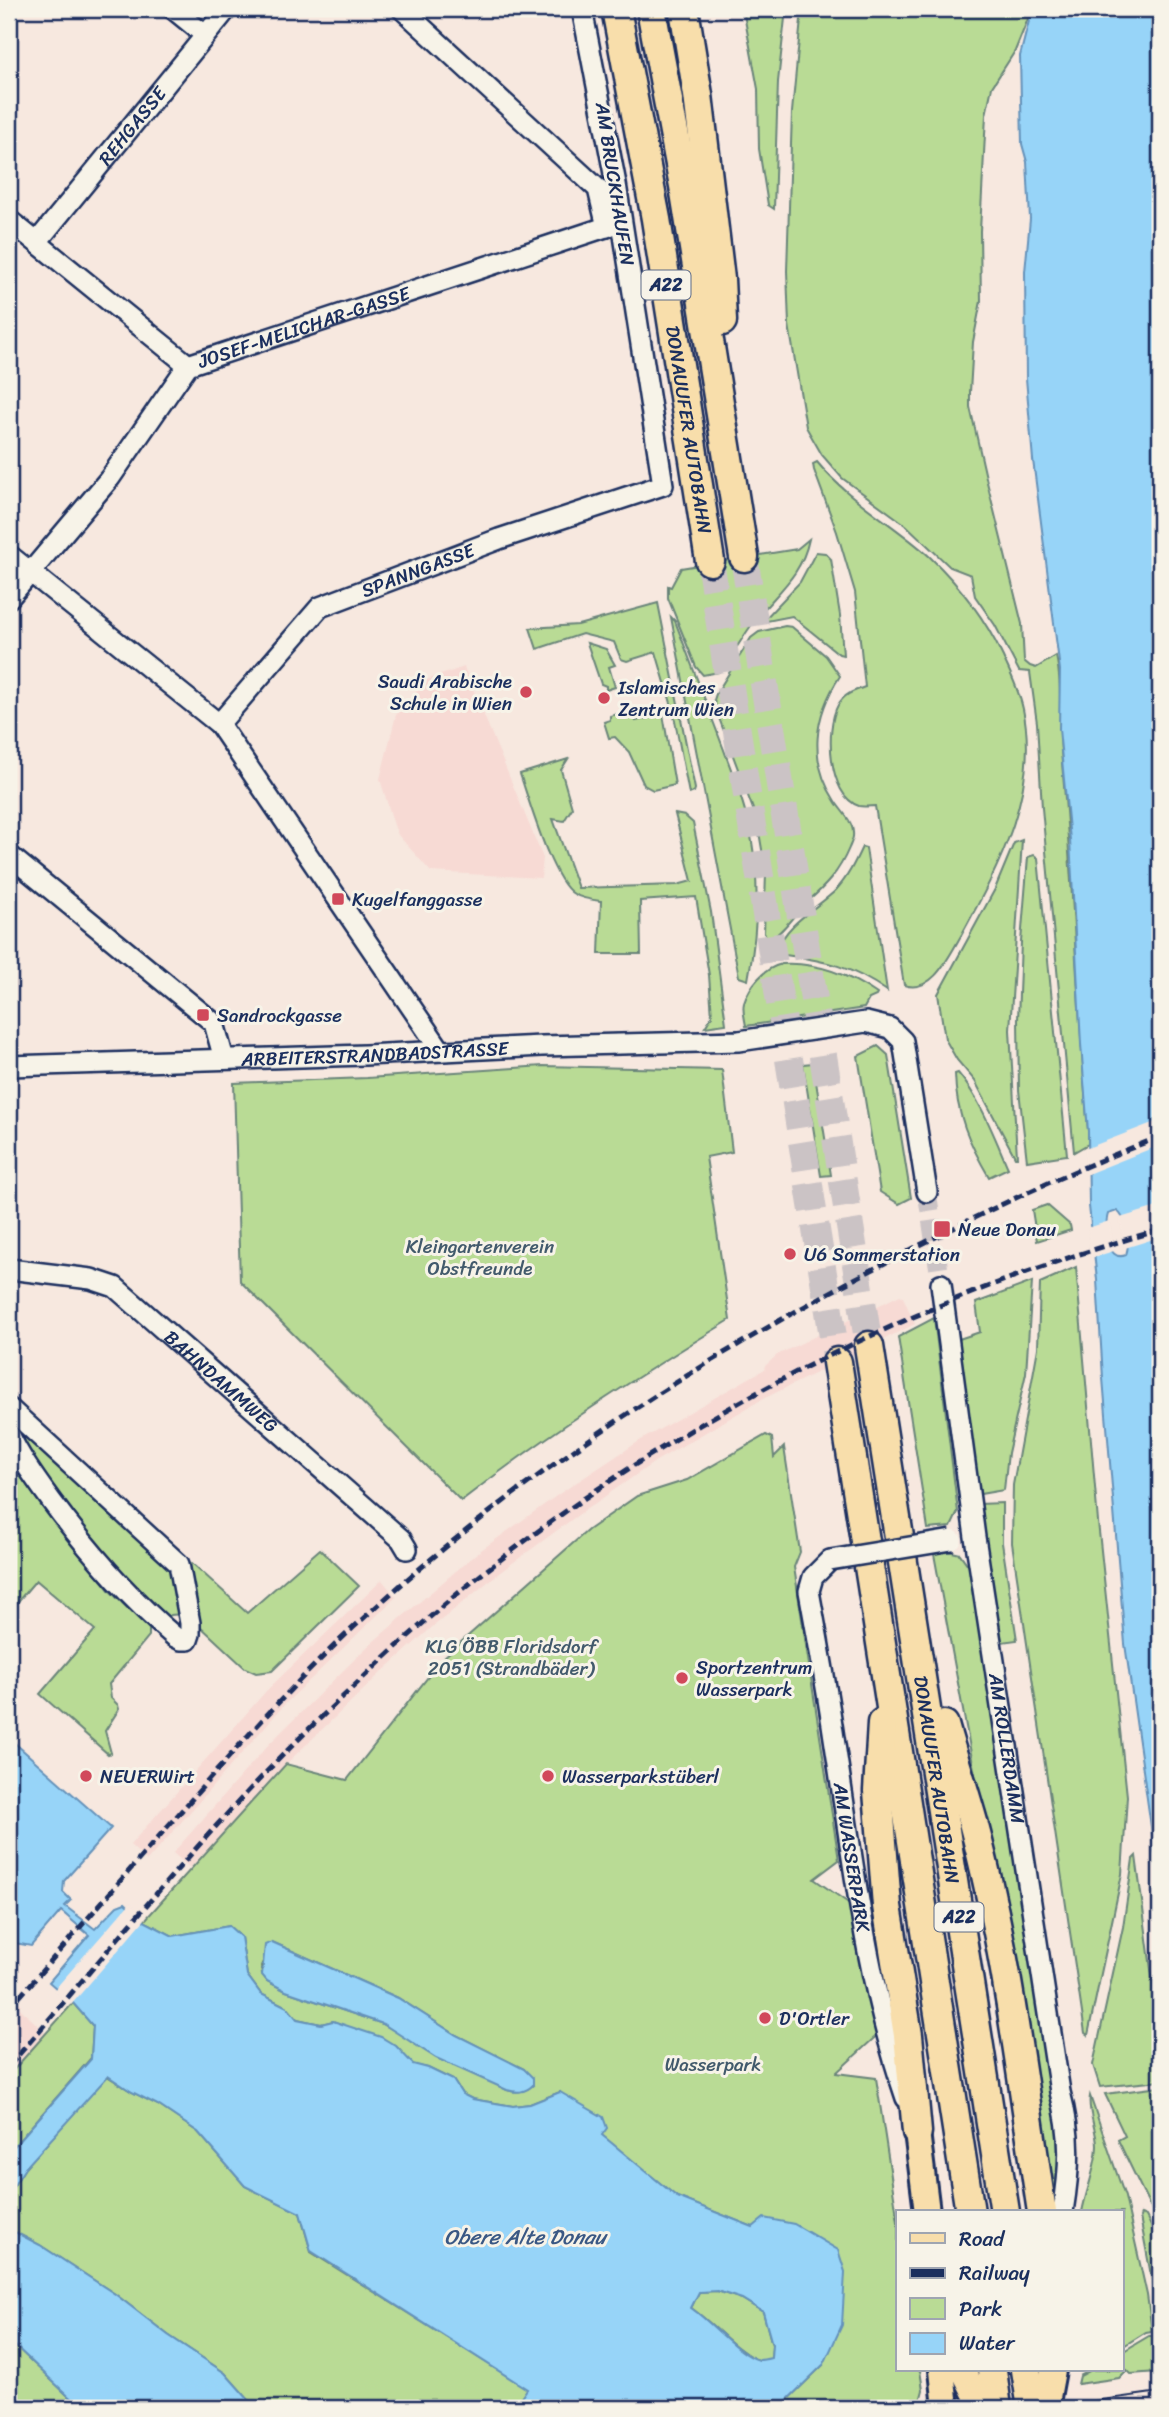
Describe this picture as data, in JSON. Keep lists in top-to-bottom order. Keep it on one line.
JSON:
{"streets":{"highway":["A22","DONAUUFER AUTOBAHN"],"street":["REHGASSE","AM BRUCKHAUFEN","JOSEF-MELICHAR-GASSE","SPANNGASSE","ARBEITERSTRANDBADSTRASSE","BAHNDAMMWEG","AM ROLLERDAMM","AM WASSERPARK"]},"crossings":[["AM BRUCKHAUFEN","JOSEF-MELICHAR-GASSE"],["AM BRUCKHAUFEN","SPANNGASSE"],["AM ROLLERDAMM","AM WASSERPARK"]],"water":["Obere Alte Donau"],"parks":["Kleingartenverein Obstfreunde","KLG ÖBB Floridsdorf 2051 (Strandbäder)","Wasserpark"],"places":{"other":["Saudi Arabische Schule in Wien","Islamisches Zentrum Wien","U6 Sommerstation","Sportzentrum Wasserpark","NEUERWirt","Wasserparkstüberl","D'Ortler"],"transit":["Kugelfanggasse","Sandrockgasse","Neue Donau"]},"legend":["Road","Railway","Park","Water"]}
